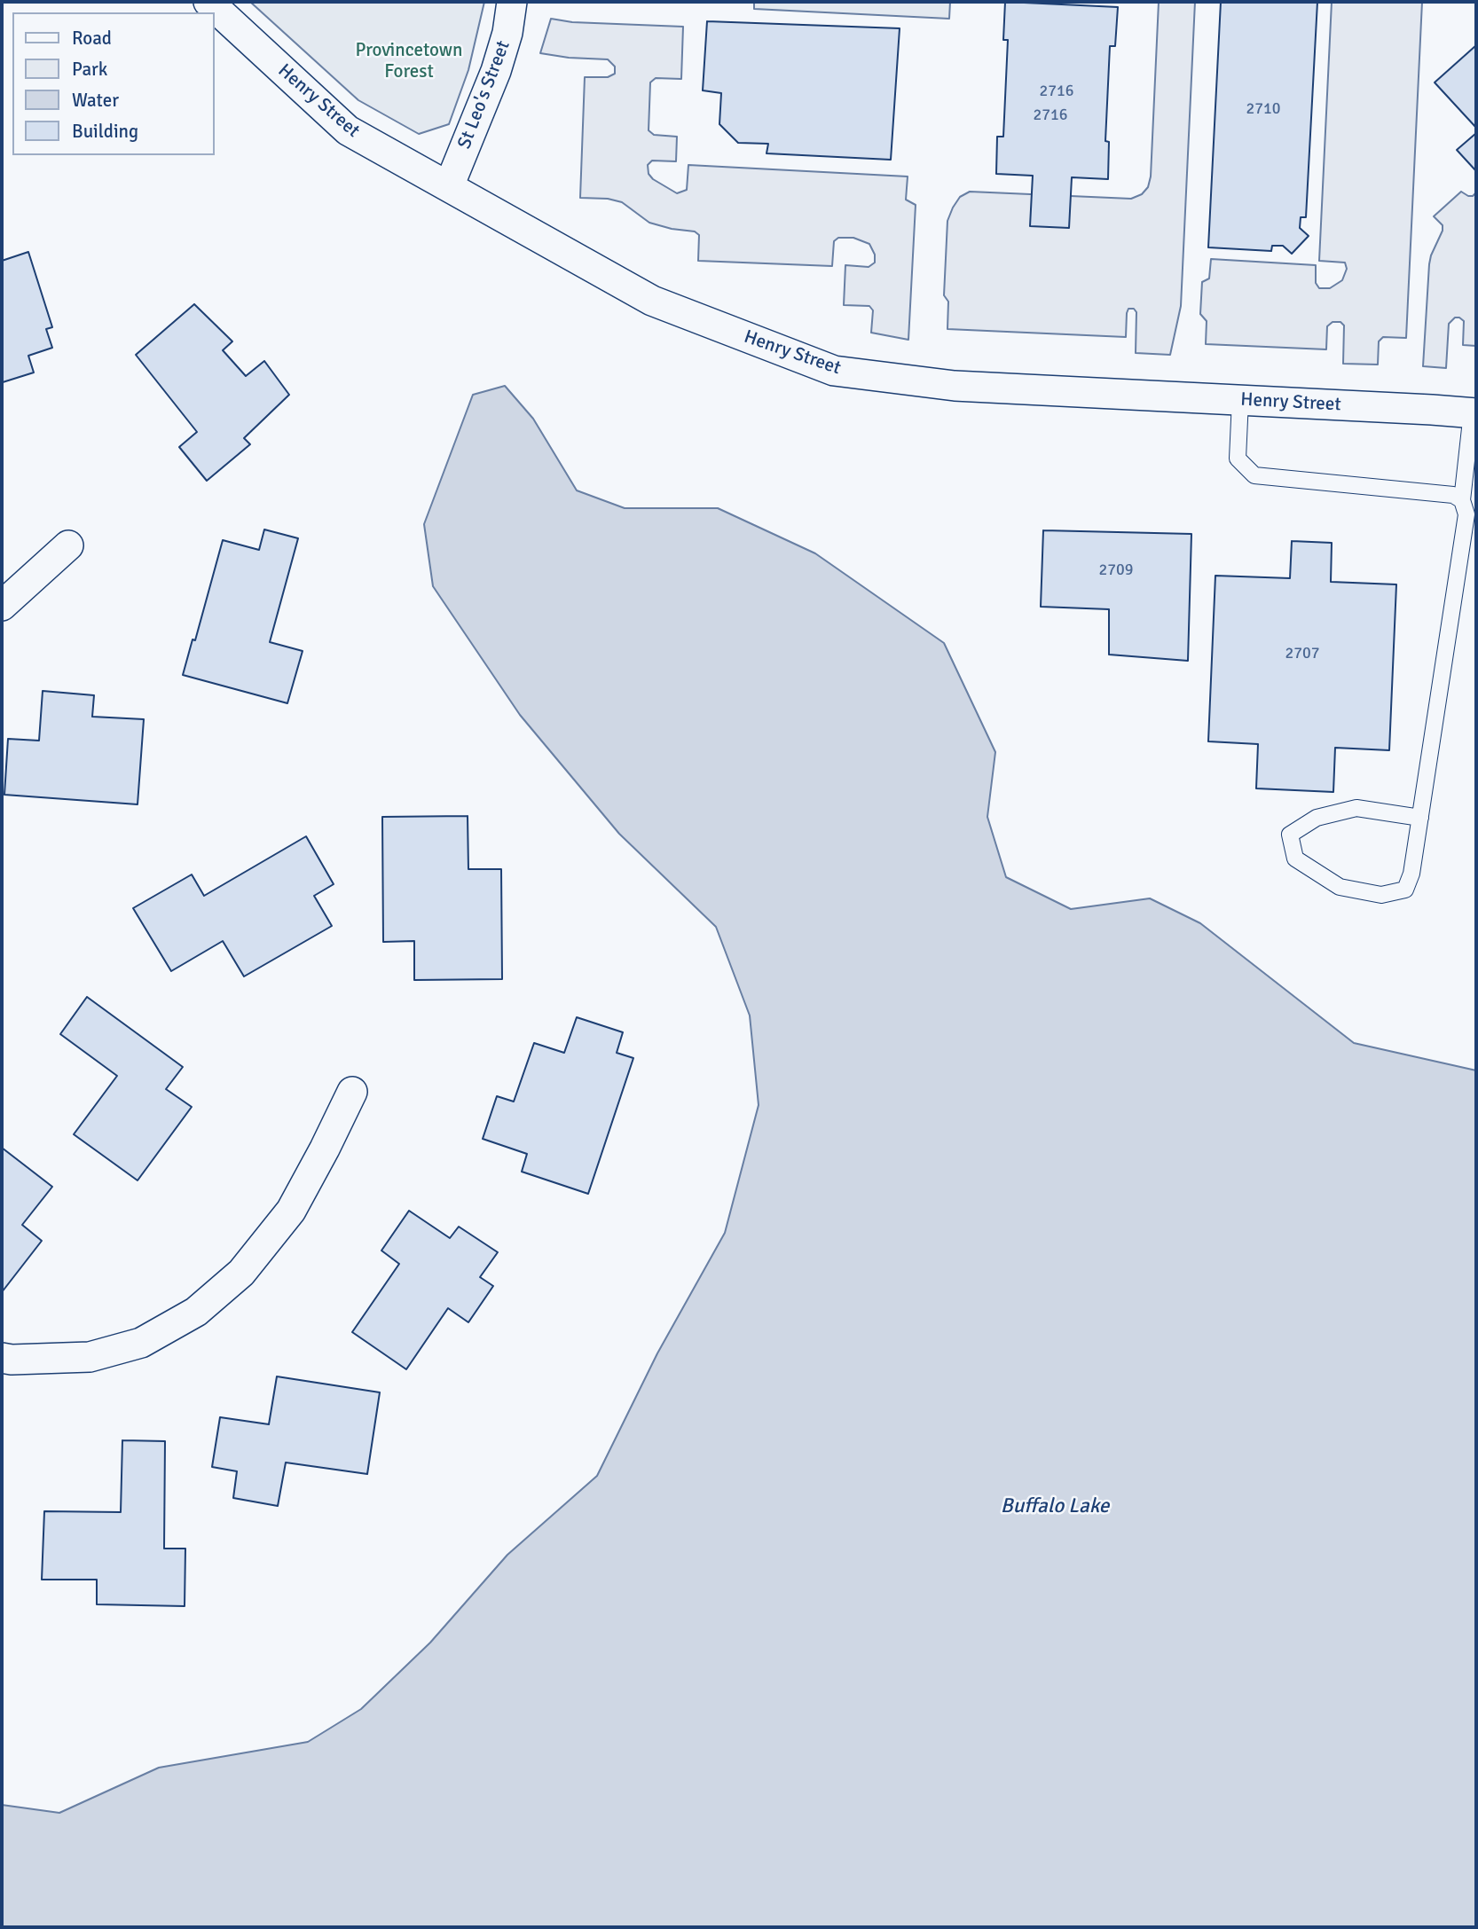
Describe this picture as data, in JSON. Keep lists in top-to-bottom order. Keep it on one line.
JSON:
{"streets":{"street":["St Leo's Street","Henry Street"]},"crossings":[["St Leo's Street","Henry Street"]],"water":["Buffalo Lake"],"parks":["Provincetown Forest"],"house_numbers":["2716","2710","2716","2709","2707"],"legend":["Road","Park","Water","Building"]}
